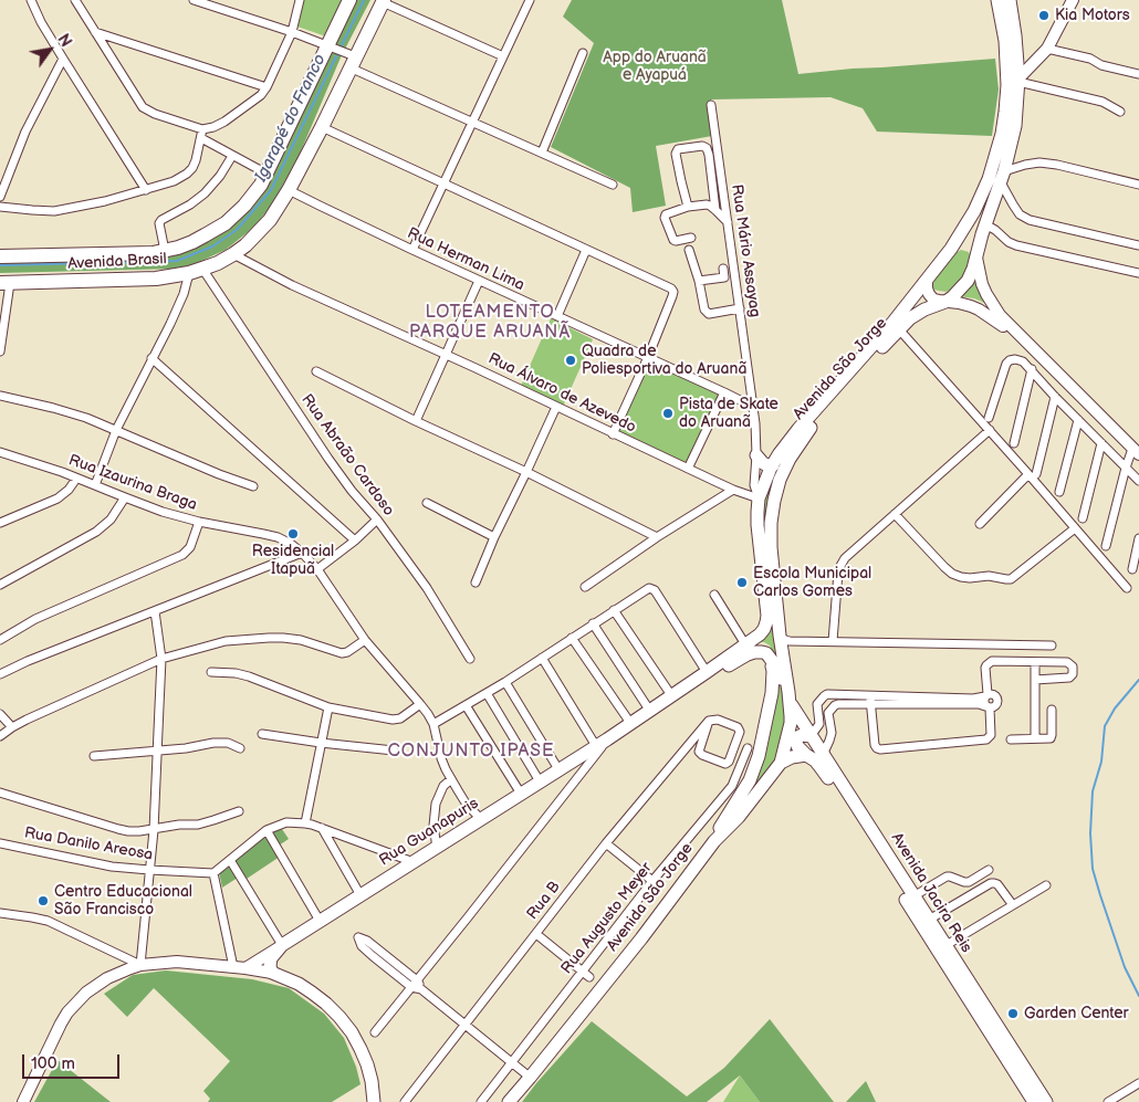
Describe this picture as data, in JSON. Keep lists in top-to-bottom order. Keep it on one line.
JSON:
{"streets":{"highway":["Avenida Brasil"],"main road":["Avenida São Jorge","Rua Guanapuris","Avenida Jacira Reis"],"street":["Rua Mário Assayag","Rua Herman Lima","Rua Álvaro de Azevedo","Rua Abraão Cardoso","Rua Izaurina Braga","Rua Danilo Areosa","Rua B","Rua Augusto Meyer"]},"crossings":[["Rua Mário Assayag","Rua Herman Lima"],["Rua Mário Assayag","Avenida São Jorge"],["Rua Mário Assayag","Rua Álvaro de Azevedo"],["Rua Herman Lima","Avenida Brasil"],["Avenida Brasil","Rua Álvaro de Azevedo"],["Avenida Brasil","Rua Abraão Cardoso"],["Avenida São Jorge","Rua Álvaro de Azevedo"],["Avenida São Jorge","Rua Guanapuris"],["Avenida São Jorge","Avenida Jacira Reis"]],"districts":["LOTEAMENTO PARQUE ARUANÃ","CONJUNTO IPASE"],"water":["Igarapé do Franco"],"parks":["App do Aruanã e Ayapuá"],"places":["Kia Motors","Quadra de Poliesportiva do Aruanã","Pista de Skate do Aruanã","Residencial Itapuã","Escola Municipal Carlos Gomes","Centro Educacional São Francisco","Garden Center"],"scale_bar":"100 m","north":"top right"}
